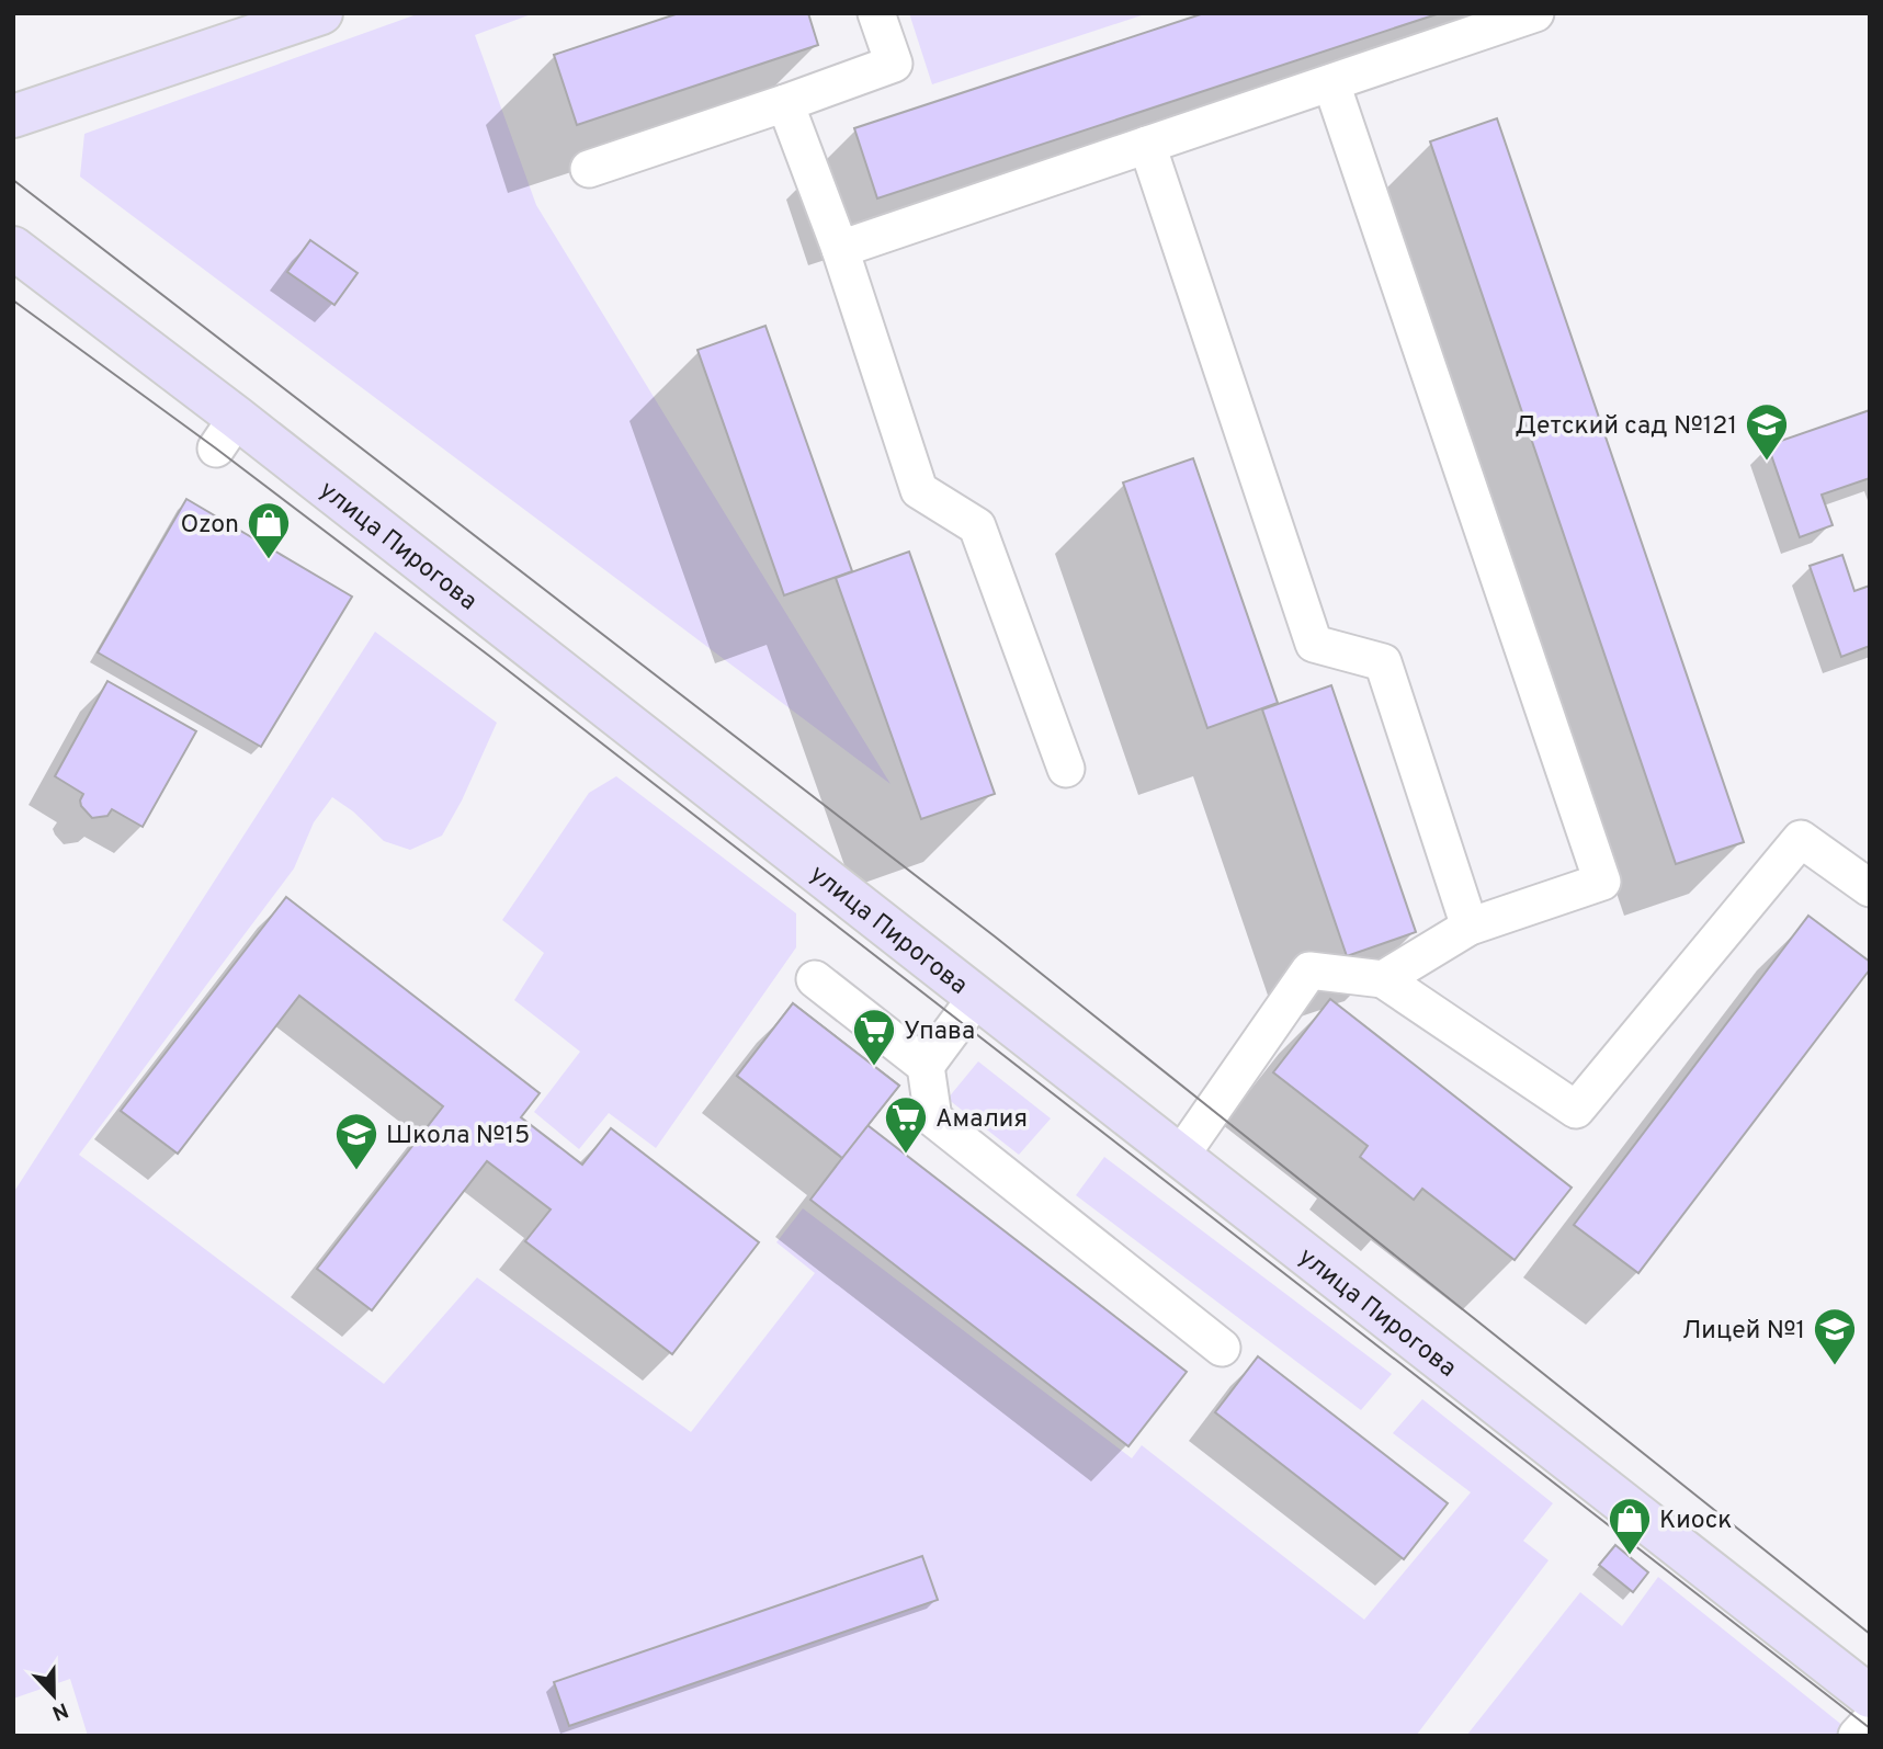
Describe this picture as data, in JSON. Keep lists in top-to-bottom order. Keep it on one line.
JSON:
{"streets":{"main road":["улица Пирогова"]},"places":{"school or university":["Детский сад №121","Школа №15","Лицей №1"],"shop":["Ozon","Киоск"],"supermarket":["Упава","Амалия"]},"north":"bottom"}
